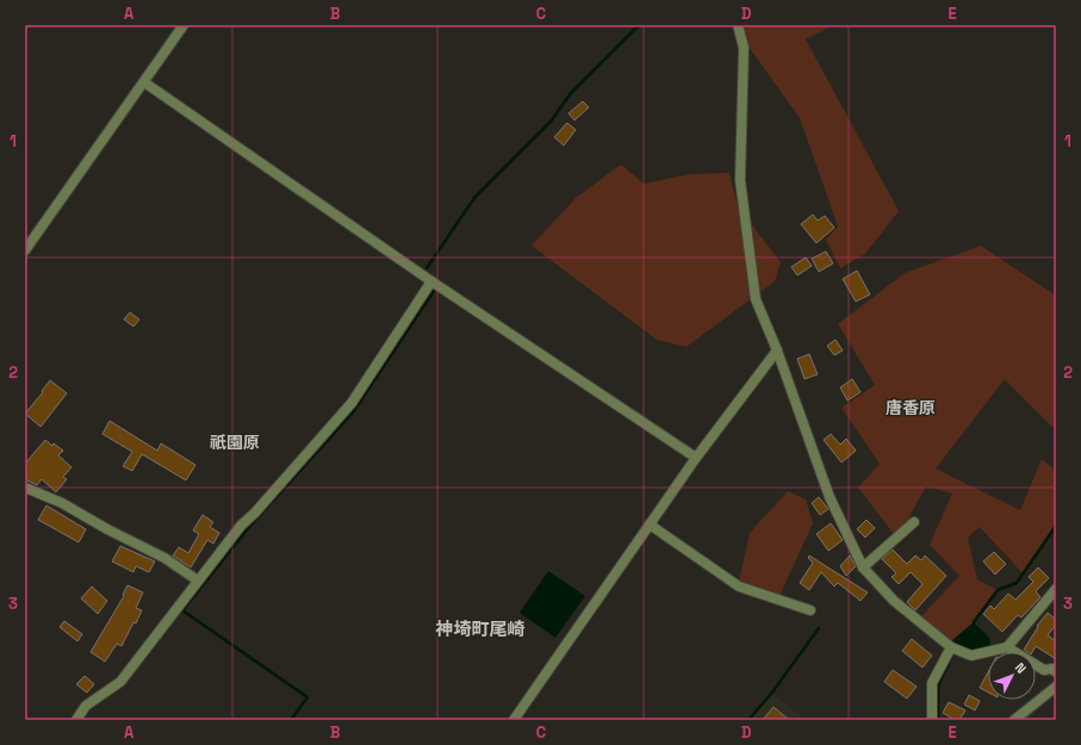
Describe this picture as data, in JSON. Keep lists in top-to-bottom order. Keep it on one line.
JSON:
{"districts":["唐香原","祇園原","神埼町尾崎"],"north":"top right","grid":{"columns":["A","B","C","D","E"],"rows":["1","2","3"]}}
